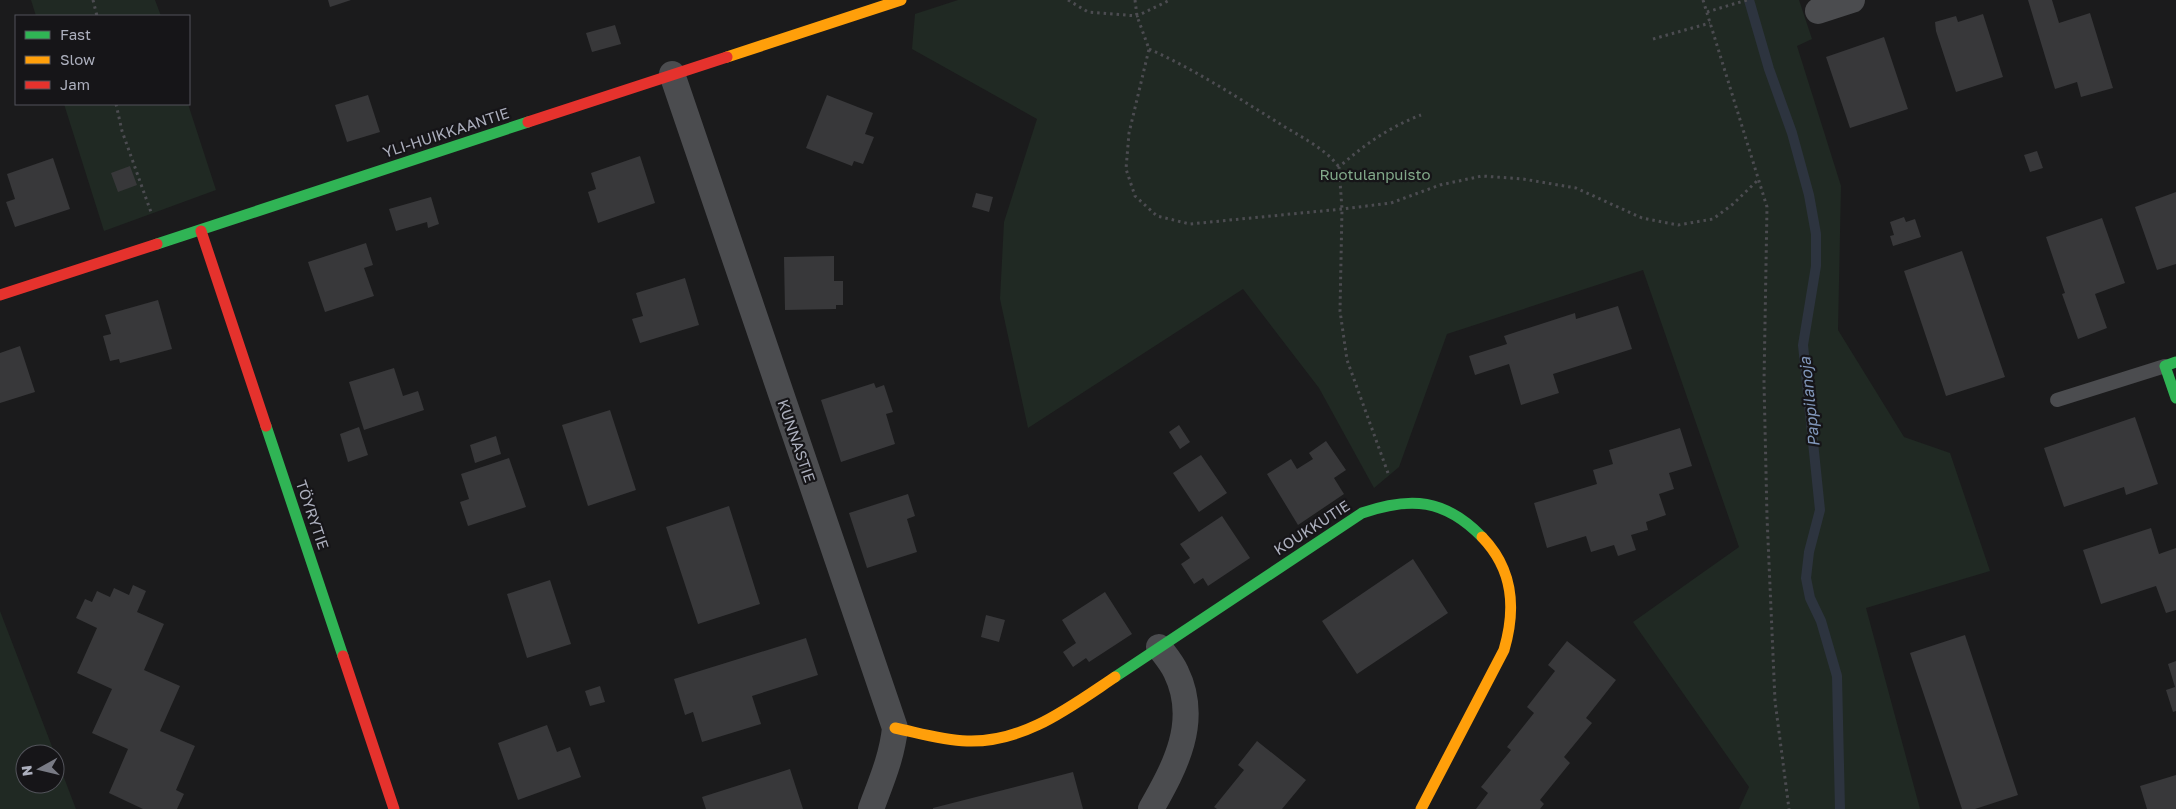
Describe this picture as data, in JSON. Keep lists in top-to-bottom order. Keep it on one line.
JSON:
{"streets":{"street":["YLI-HUIKKAANTIE","KUNNASTIE","TÖYRYTIE","KOUKKUTIE"]},"crossings":[["YLI-HUIKKAANTIE","KUNNASTIE"],["YLI-HUIKKAANTIE","TÖYRYTIE"],["KUNNASTIE","KOUKKUTIE"]],"water":["Pappilanoja"],"parks":["Ruotulanpuisto"],"legend":["Fast","Slow","Jam"],"north":"left"}
